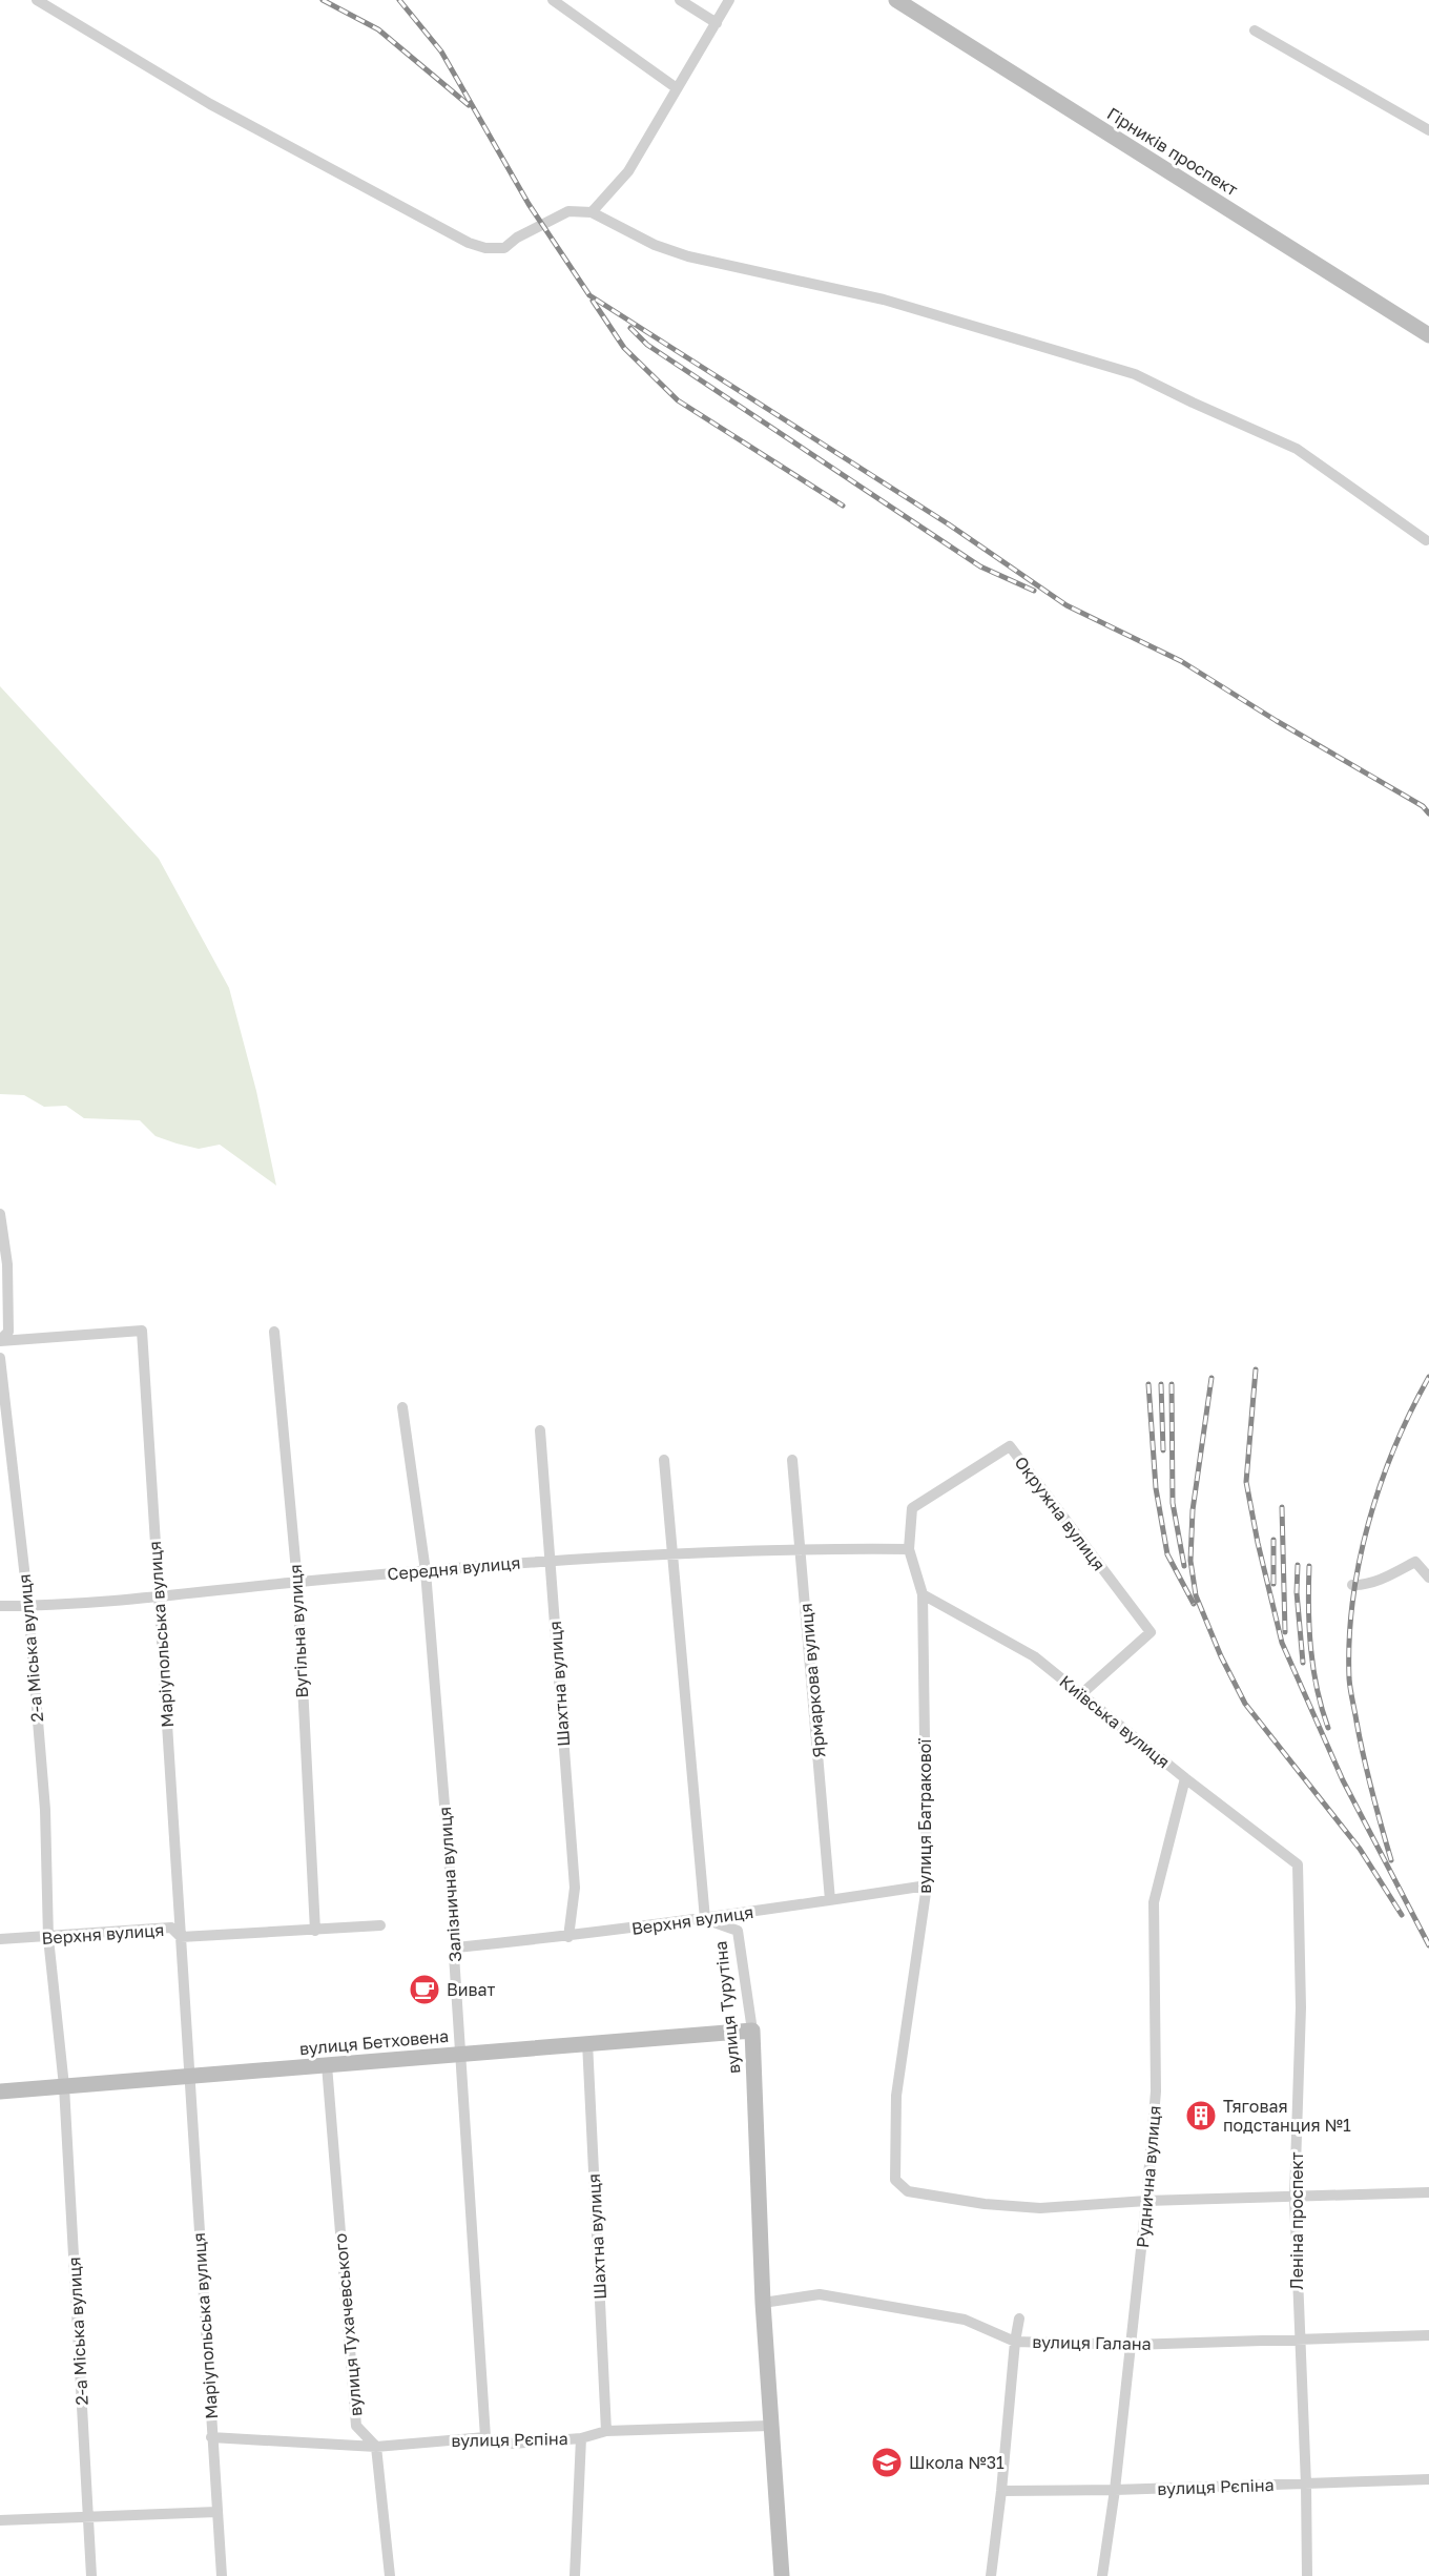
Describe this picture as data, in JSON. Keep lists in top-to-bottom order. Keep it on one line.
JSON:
{"streets":{"street":["Гірників проспект","Окружна вулиця","Середня вулиця","Вугільна вулиця","Маріупольська вулиця","2-а Міська вулиця","Ярмаркова вулиця","Шахтна вулиця","Київська вулиця","вулиця Батракової","Залізнична вулиця","Верхня вулиця","вулиця Турутіна","вулиця Бетховена","Руднична вулиця","Леніна проспект","вулиця Тухачевського","вулиця Галана","вулиця Рєпіна"]},"crossings":[["Окружна вулиця","Середня вулиця"],["Окружна вулиця","Київська вулиця"],["Окружна вулиця","вулиця Батракової"],["Середня вулиця","Вугільна вулиця"],["Середня вулиця","Маріупольська вулиця"],["Середня вулиця","2-а Міська вулиця"],["Середня вулиця","Ярмаркова вулиця"],["Середня вулиця","Шахтна вулиця"],["Середня вулиця","вулиця Батракової"],["Середня вулиця","Залізнична вулиця"],["Середня вулиця","вулиця Турутіна"],["Вугільна вулиця","Верхня вулиця"],["Маріупольська вулиця","Верхня вулиця"],["Маріупольська вулиця","вулиця Бетховена"],["Маріупольська вулиця","вулиця Рєпіна"],["2-а Міська вулиця","Верхня вулиця"],["2-а Міська вулиця","вулиця Бетховена"],["Ярмаркова вулиця","Верхня вулиця"],["Шахтна вулиця","Верхня вулиця"],["Шахтна вулиця","вулиця Бетховена"],["Шахтна вулиця","вулиця Рєпіна"],["Київська вулиця","вулиця Батракової"],["Київська вулиця","Руднична вулиця"],["Київська вулиця","Леніна проспект"],["вулиця Батракової","Верхня вулиця"],["вулиця Батракової","Руднична вулиця"],["Залізнична вулиця","Верхня вулиця"],["Залізнична вулиця","вулиця Бетховена"],["Залізнична вулиця","вулиця Рєпіна"],["Верхня вулиця","вулиця Турутіна"],["вулиця Турутіна","вулиця Бетховена"],["вулиця Турутіна","вулиця Галана"],["вулиця Турутіна","вулиця Рєпіна"],["вулиця Бетховена","вулиця Тухачевського"],["Руднична вулиця","вулиця Галана"],["Руднична вулиця","вулиця Рєпіна"],["Леніна проспект","вулиця Галана"],["Леніна проспект","вулиця Рєпіна"],["вулиця Тухачевського","вулиця Рєпіна"]],"places":{"cafe":["Виват"],"building":["Тяговая подстанция №1"],"school or university":["Школа №31"]}}
